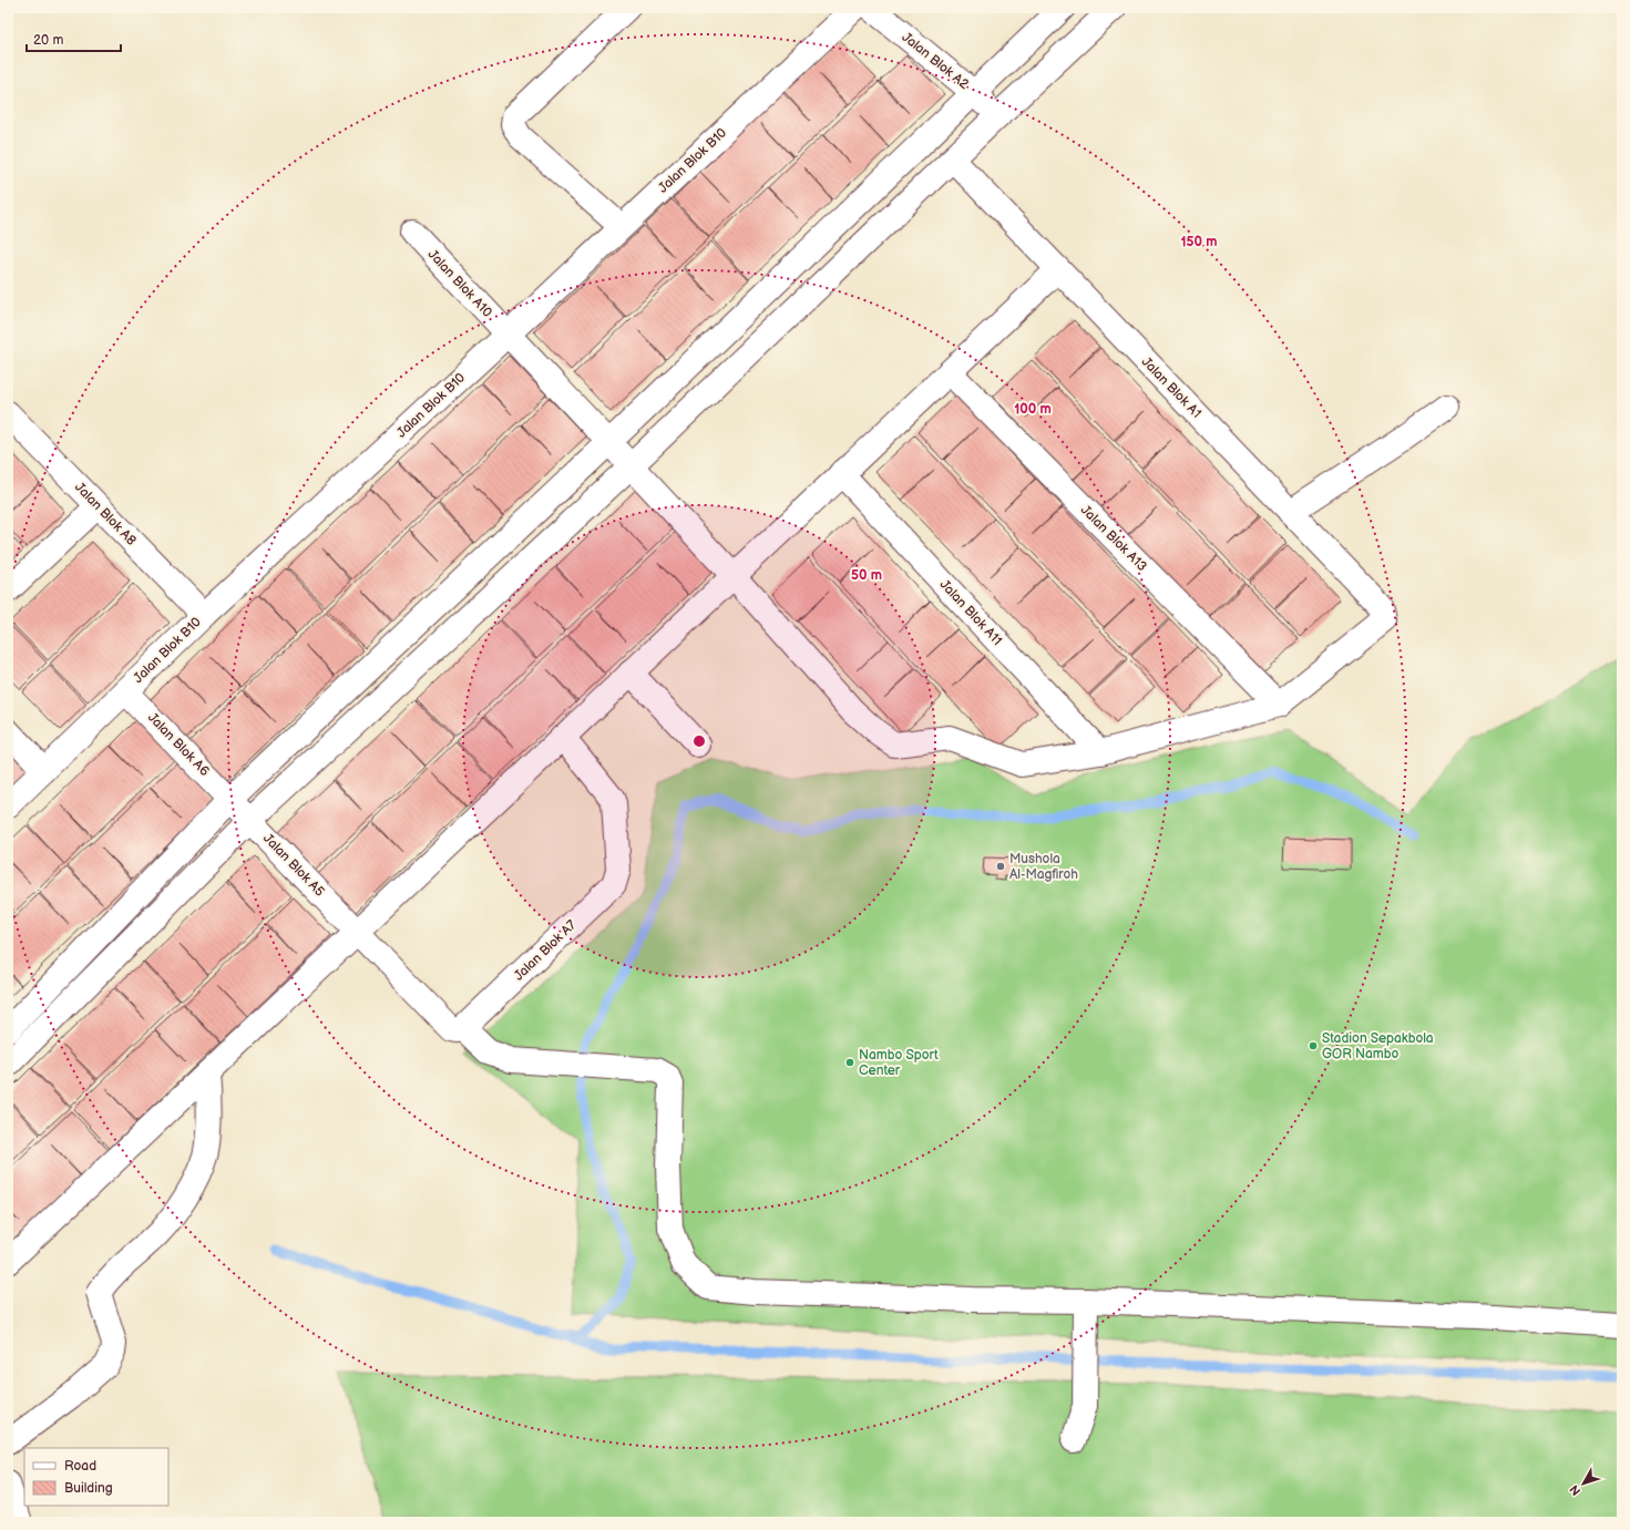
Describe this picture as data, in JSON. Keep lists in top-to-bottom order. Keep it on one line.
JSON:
{"streets":{"street":["Jalan Blok A2","Jalan Blok B10","Jalan Blok A10","Jalan Blok A1","Jalan Blok A8","Jalan Blok A13","Jalan Blok A11","Jalan Blok A6","Jalan Blok A5","Jalan Blok A7"]},"crossings":[["Jalan Blok B10","Jalan Blok A10"],["Jalan Blok B10","Jalan Blok A8"],["Jalan Blok B10","Jalan Blok A6"],["Jalan Blok A10","Jalan Blok A1"],["Jalan Blok A10","Jalan Blok A13"],["Jalan Blok A10","Jalan Blok A11"],["Jalan Blok A1","Jalan Blok A13"],["Jalan Blok A6","Jalan Blok A5"]],"places":["Mushola Al-Magfiroh","Stadion Sepakbola GOR Nambo","Nambo Sport Center"],"legend":["Road","Building"],"scale_bar":"20 m","north":"bottom left","rings":["150 m","100 m","50 m"]}
